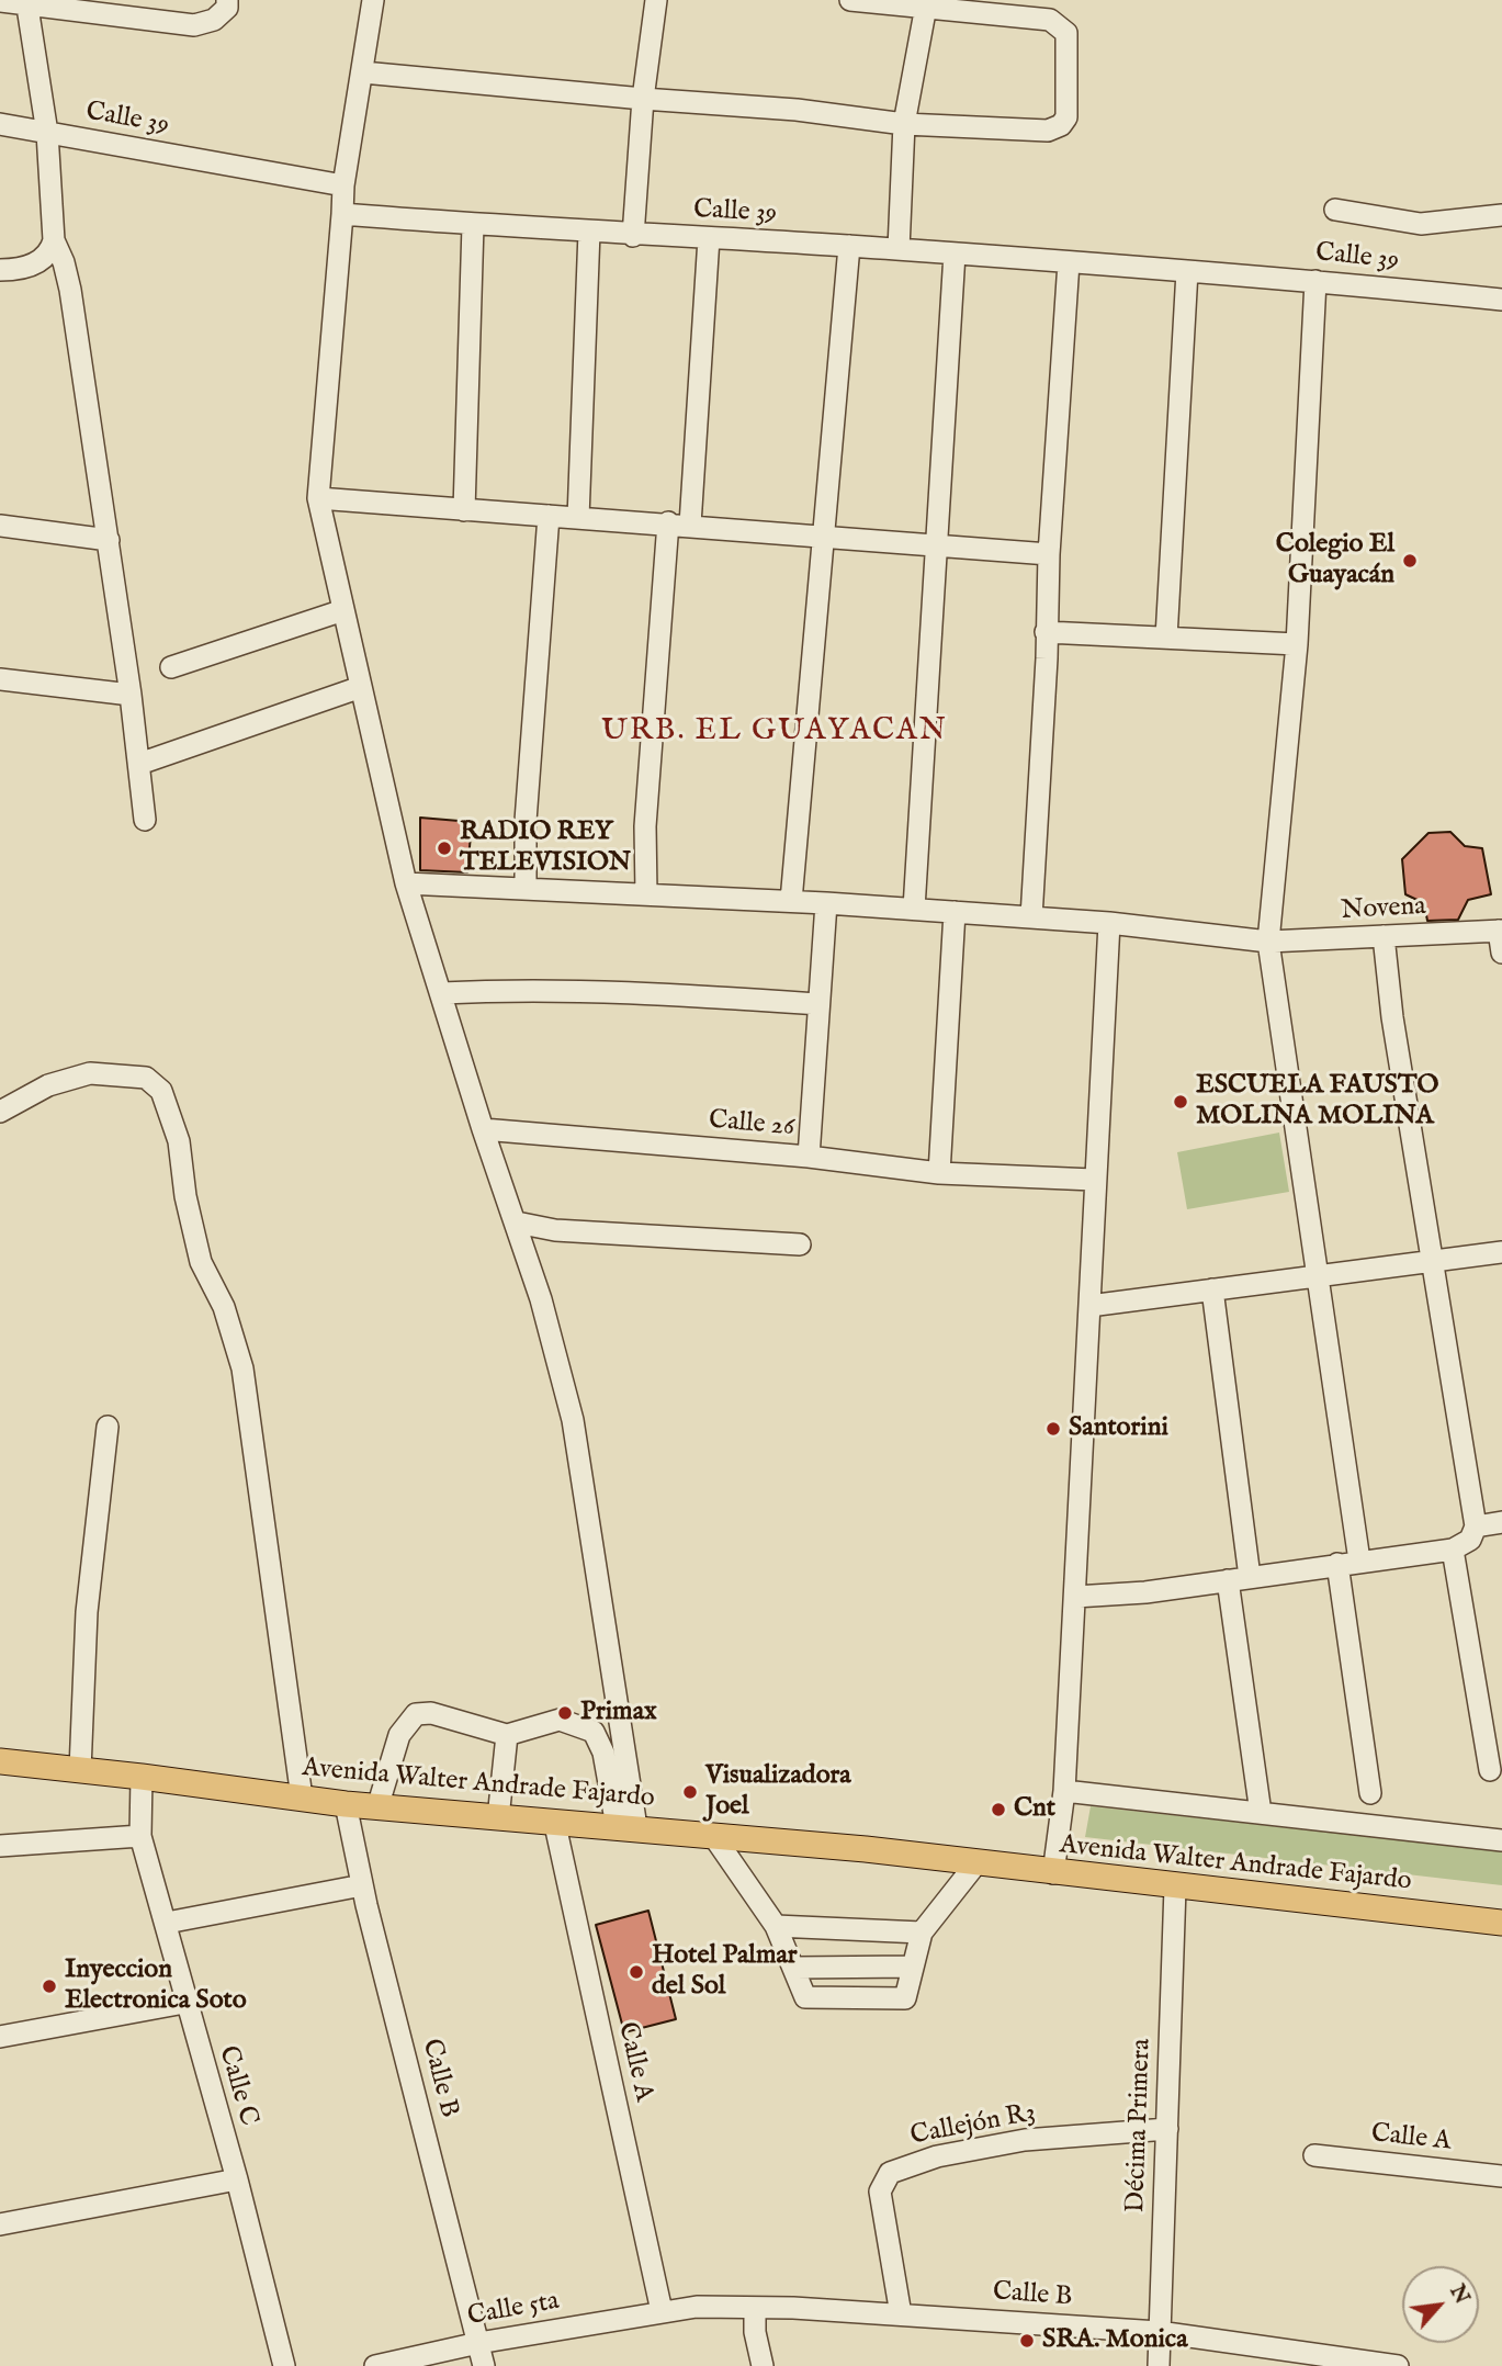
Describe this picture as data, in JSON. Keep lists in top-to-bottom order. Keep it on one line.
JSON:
{"streets":{"main road":["Avenida Walter Andrade Fajardo"],"street":["Calle 39","Novena","Calle 26","Calle A","Calle B","Calle C","Callejón R3","Décima Primera","Calle 5ta"]},"crossings":[["Novena","Calle 26"],["Avenida Walter Andrade Fajardo","Calle A"],["Avenida Walter Andrade Fajardo","Calle B"],["Avenida Walter Andrade Fajardo","Calle C"],["Avenida Walter Andrade Fajardo","Décima Primera"],["Calle A","Calle B"],["Calle A","Calle 5ta"],["Calle B","Callejón R3"],["Calle B","Décima Primera"],["Calle B","Calle 5ta"],["Callejón R3","Décima Primera"]],"districts":["URB. EL GUAYACAN"],"places":["Colegio El Guayacán","RADIO REY TELEVISION","ESCUELA FAUSTO MOLINA MOLINA","Santorini","Primax","Visualizadora Joel","Cnt","Hotel Palmar del Sol","Inyeccion Electronica Soto","SRA. Monica"],"north":"top right"}
